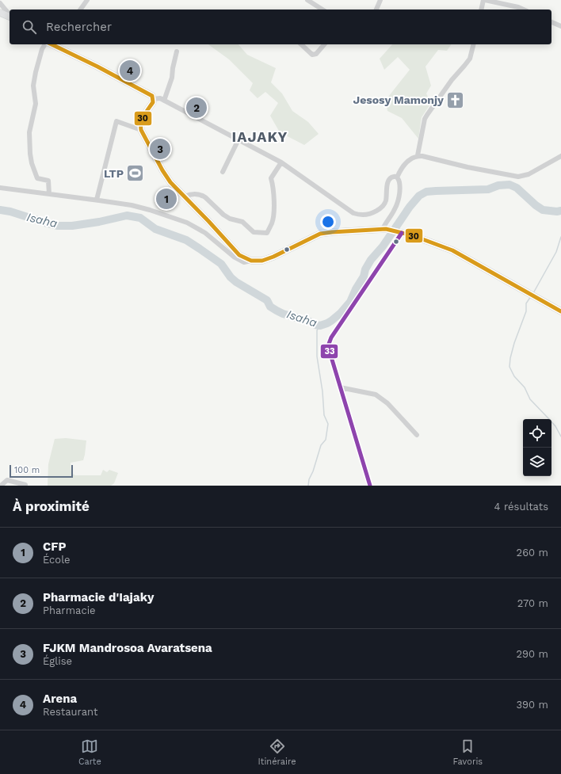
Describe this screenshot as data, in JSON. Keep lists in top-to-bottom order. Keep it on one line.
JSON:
{"districts":["IAJAKY"],"water":["Isaha"],"places":{"church":["Jesosy Mamonjy"],"sports":["LTP"]},"lines":["transit line 30","transit line 33"],"scale_bar":"100 m","page":{"search":"Rechercher","pins":["4","2","3","1"],"scale":"100 m","heading":["À proximité","4 résultats"],"list":[{"mark":"1","name":"CFP","note":"École","value":"260 m"},{"mark":"2","name":"Pharmacie d'Iajaky","note":"Pharmacie","value":"270 m"},{"mark":"3","name":"FJKM Mandrosoa Avaratsena","note":"Église","value":"290 m"},{"mark":"4","name":"Arena","note":"Restaurant","value":"390 m"}],"nav":["Carte","Itinéraire","Favoris"]}}
